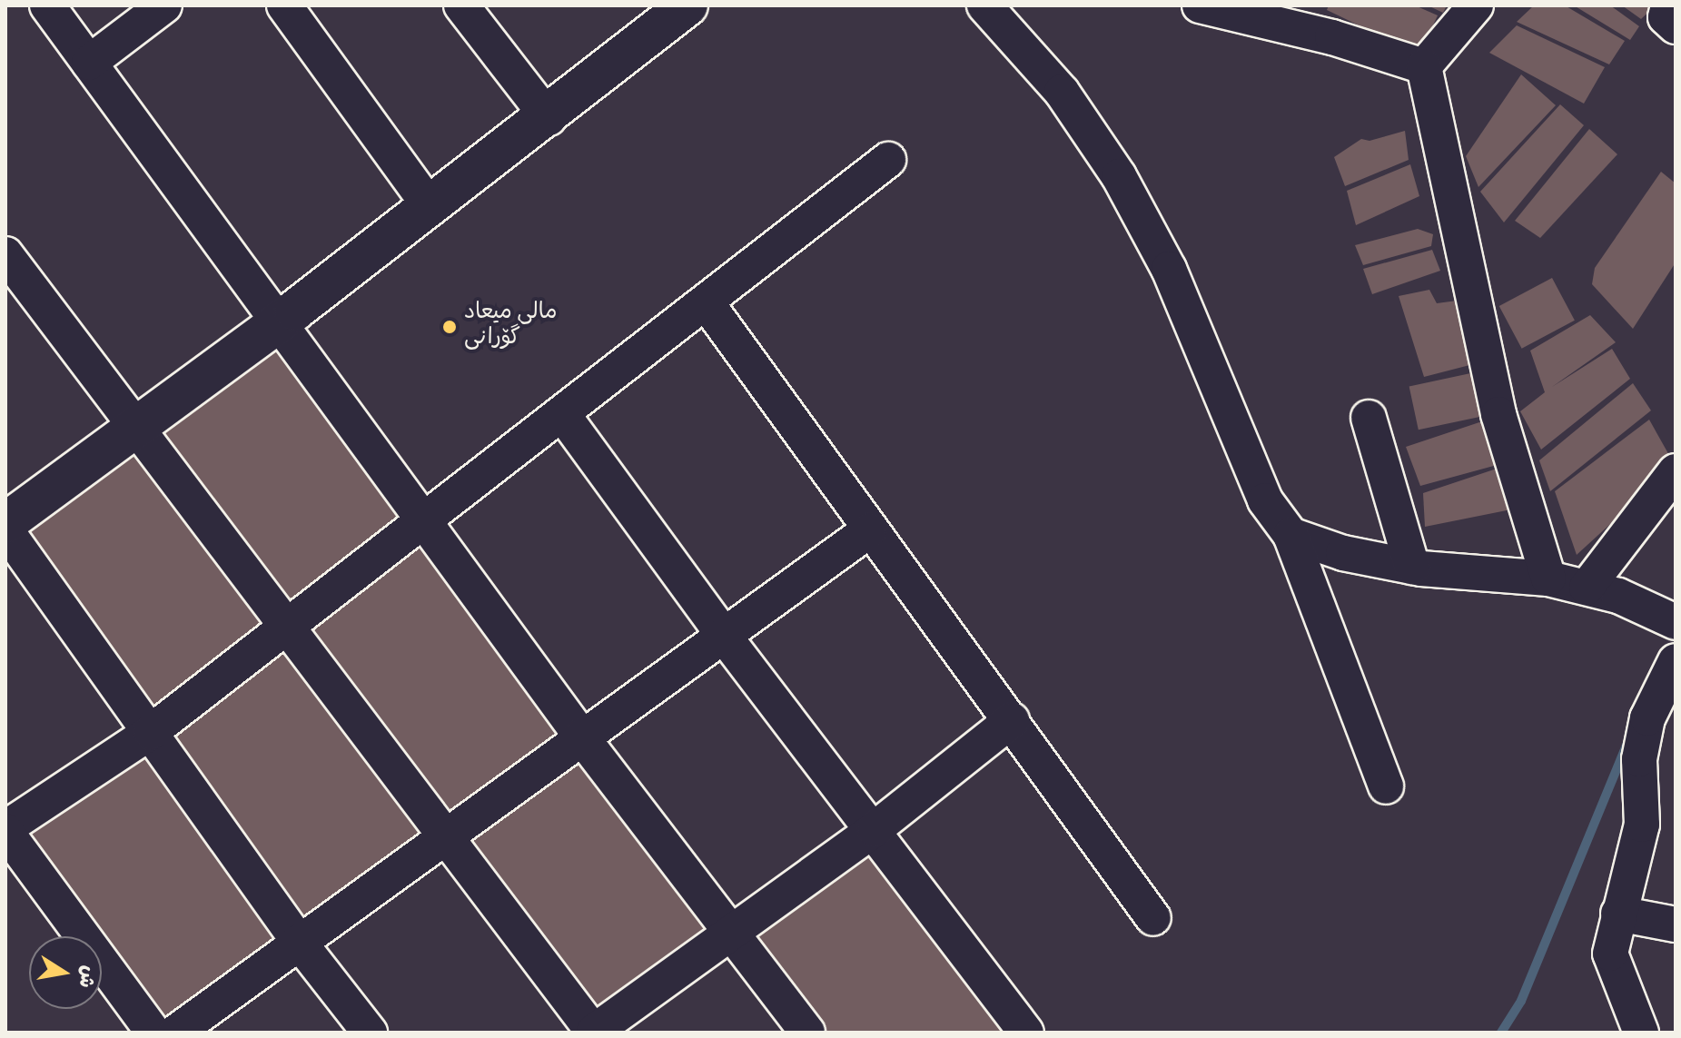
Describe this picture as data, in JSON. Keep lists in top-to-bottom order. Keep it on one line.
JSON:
{"places":["مالی میعاد گۆرانی"],"north":"right"}
